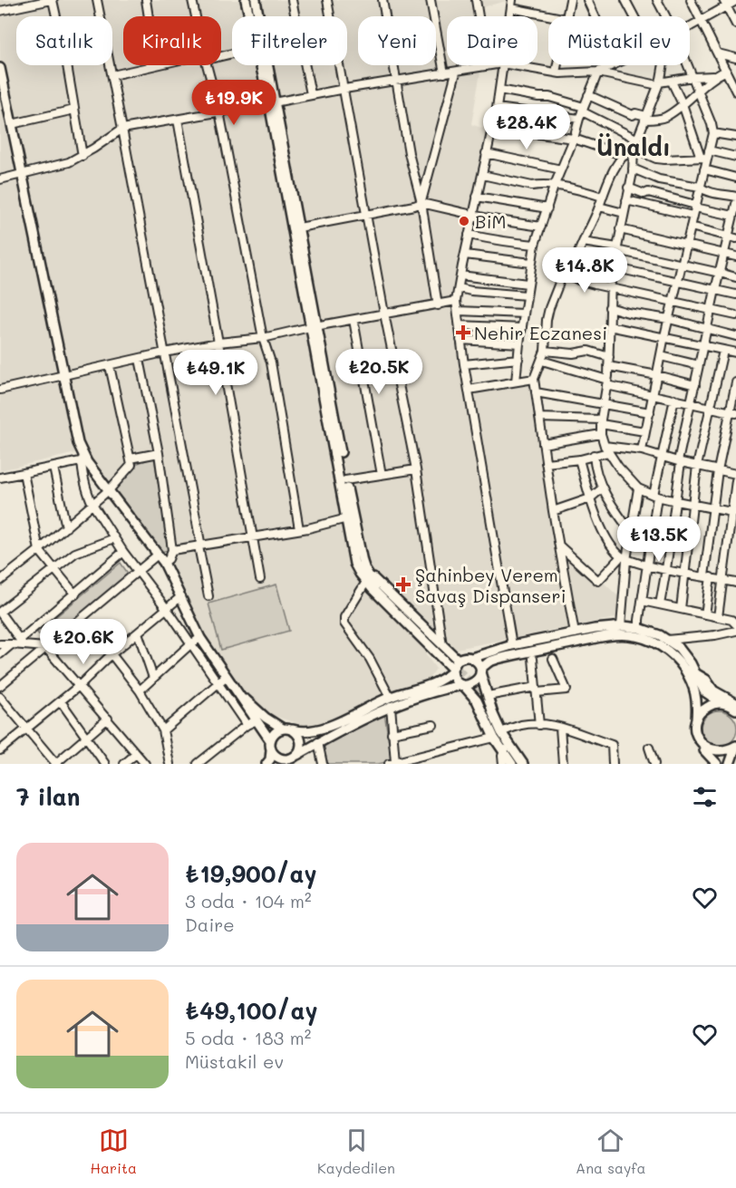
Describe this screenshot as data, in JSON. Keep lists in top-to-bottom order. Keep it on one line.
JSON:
{"districts":["Ünaldı"],"places":{"other":["BiM"],"health":["Nehir Eczanesi","Şahinbey Verem Savaş Dispanseri"]},"page":{"chip":["Satılık","Kiralık","Filtreler","Yeni","Daire","Müstakil ev"],"price":["₺19.9K","₺28.4K","₺14.8K","₺20.5K","₺49.1K","₺13.5K","₺20.6K"],"heading":"7 ilan","list":[{"name":"₺19,900/ay","note":"3 oda · 104 m² · Daire"},{"name":"₺49,100/ay","note":"5 oda · 183 m² · Müstakil ev"}],"tabs":["Harita","Kaydedilen","Ana sayfa"]}}
